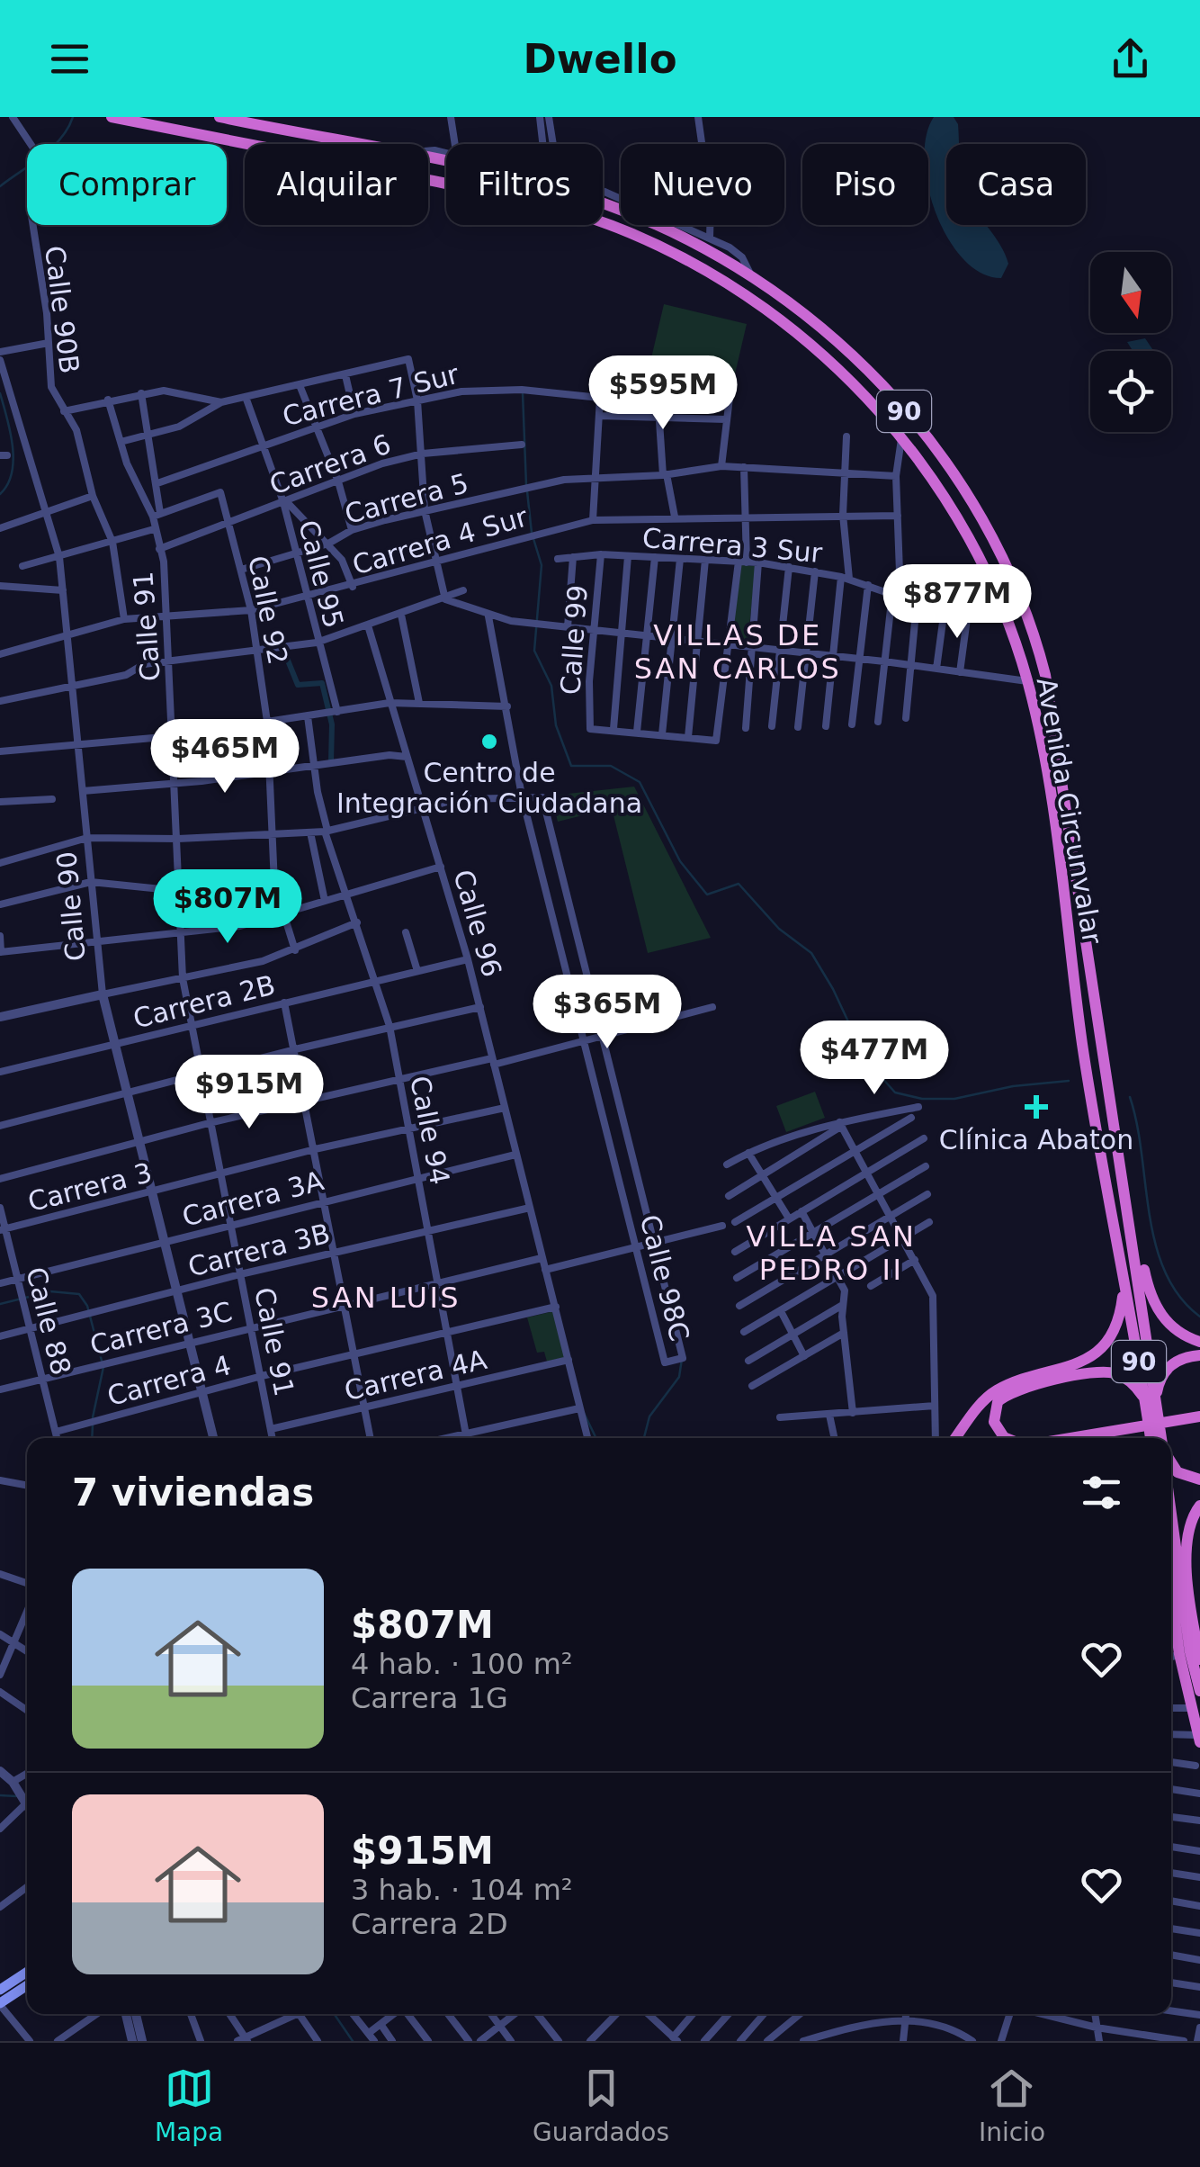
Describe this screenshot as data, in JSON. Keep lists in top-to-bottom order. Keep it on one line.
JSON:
{"streets":{"highway":["90","Avenida Circunvalar"],"street":["Calle 90B","Carrera 7 Sur","Carrera 6","Carrera 5","Carrera 4 Sur","Carrera 3 Sur","Calle 95","Calle 92","Calle 91","Calle 99","Calle 90","Calle 96","Carrera 2B","Calle 94","Carrera 3","Carrera 3A","Carrera 3B","Calle 98C","Calle 88","Carrera 3C","Carrera 4A","Carrera 4"]},"crossings":[["Calle 90B","Carrera 4 Sur"],["Carrera 7 Sur","Calle 95"],["Carrera 6","Calle 95"],["Carrera 6","Calle 92"],["Carrera 6","Calle 91"],["Carrera 5","Calle 95"],["Carrera 5","Calle 92"],["Carrera 4 Sur","Calle 95"],["Carrera 4 Sur","Calle 92"],["Carrera 4 Sur","Calle 91"],["Carrera 4 Sur","Calle 90"],["Carrera 3 Sur","Calle 99"],["Carrera 3 Sur","Avenida Circunvalar"],["Calle 92","Calle 91"],["Calle 91","Carrera 2B"],["Calle 91","Carrera 3"],["Calle 91","Carrera 3A"],["Calle 91","Carrera 3B"],["Calle 91","Carrera 3C"],["Calle 91","Carrera 4A"],["Calle 91","Carrera 4"],["Calle 90","Carrera 2B"],["Calle 90","Carrera 3"],["Calle 90","Carrera 3A"],["Calle 90","Carrera 3B"],["Calle 90","Carrera 3C"],["Calle 90","Carrera 4"],["Calle 96","Carrera 2B"],["Calle 96","Carrera 3"],["Calle 96","Carrera 3A"],["Calle 96","Carrera 3B"],["Calle 96","Carrera 3C"],["Calle 96","Carrera 4A"],["Calle 96","Carrera 4"],["Carrera 2B","Calle 94"],["Calle 94","Carrera 3"],["Calle 94","Carrera 3A"],["Calle 94","Carrera 3B"],["Calle 94","Carrera 3C"],["Calle 94","Carrera 4A"],["Calle 94","Carrera 4"],["Carrera 3","Calle 88"],["Carrera 3A","Calle 88"],["Carrera 3B","Calle 88"],["Calle 88","Carrera 3C"],["Calle 88","Carrera 4"]],"districts":["VILLAS DE SAN CARLOS","VILLA SAN PEDRO II","SAN LUIS"],"places":{"other":["Centro de Integración Ciudadana"],"health":["Clínica Abaton"]},"north":"bottom","page":{"header":"Dwello","chip":["Comprar","Alquilar","Filtros","Nuevo","Piso","Casa"],"price":["$595M","$877M","$465M","$807M","$365M","$477M","$915M"],"heading":"7 viviendas","list":[{"name":"$807M","note":"4 hab. · 100 m² · Carrera 1G"},{"name":"$915M","note":"3 hab. · 104 m² · Carrera 2D"}],"tabs":["Mapa","Guardados","Inicio"]}}
